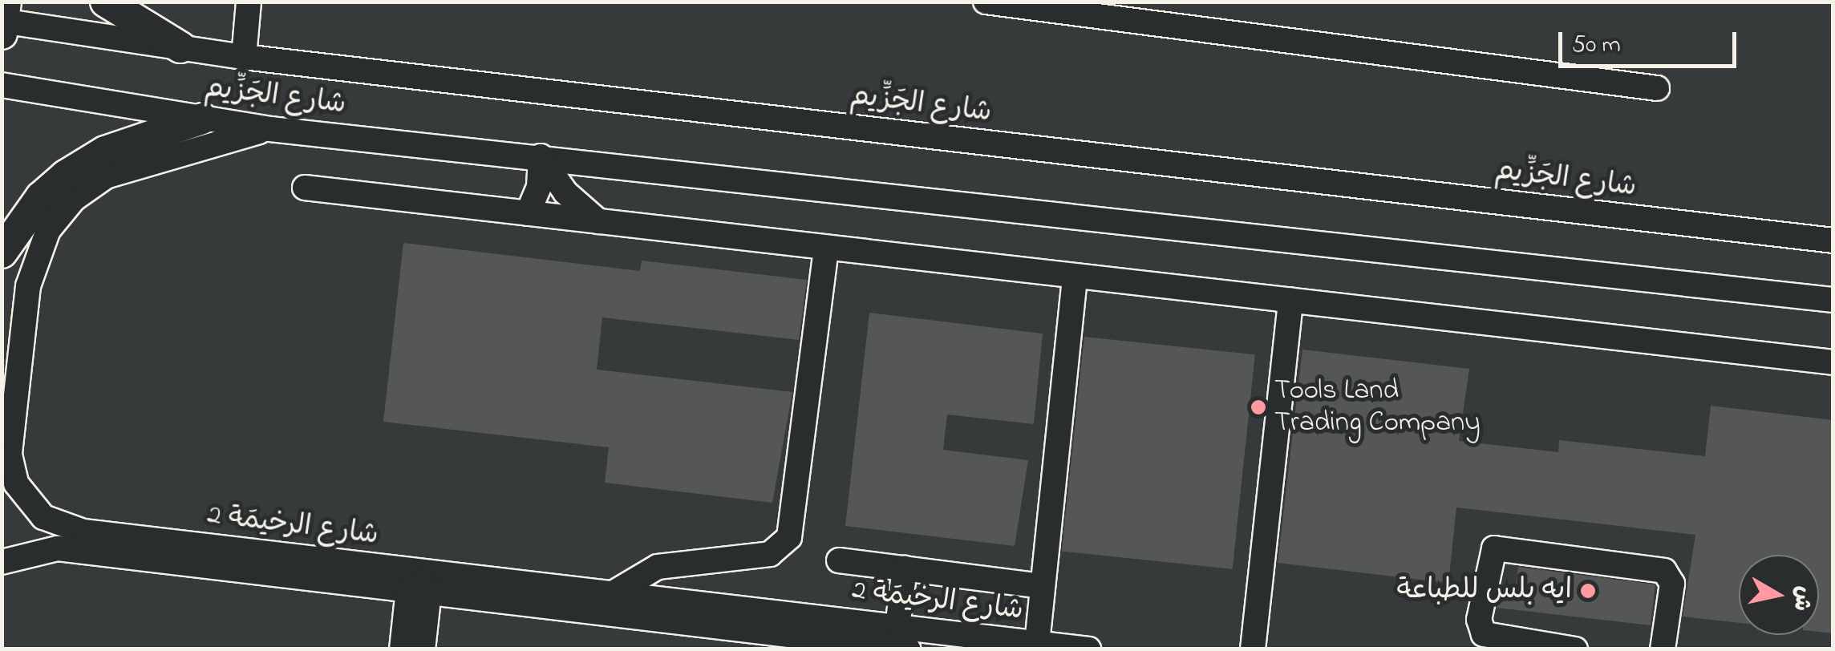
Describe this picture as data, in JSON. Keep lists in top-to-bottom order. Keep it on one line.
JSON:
{"streets":{"street":["شارع الجَزِّيم","شارع الرخيمَة 2"]},"crossings":[["شارع الجَزِّيم","شارع الرخيمَة 2"]],"places":["Tools Land Trading Company","ايه بلس للطباعة"],"scale_bar":"50 m","north":"right"}
